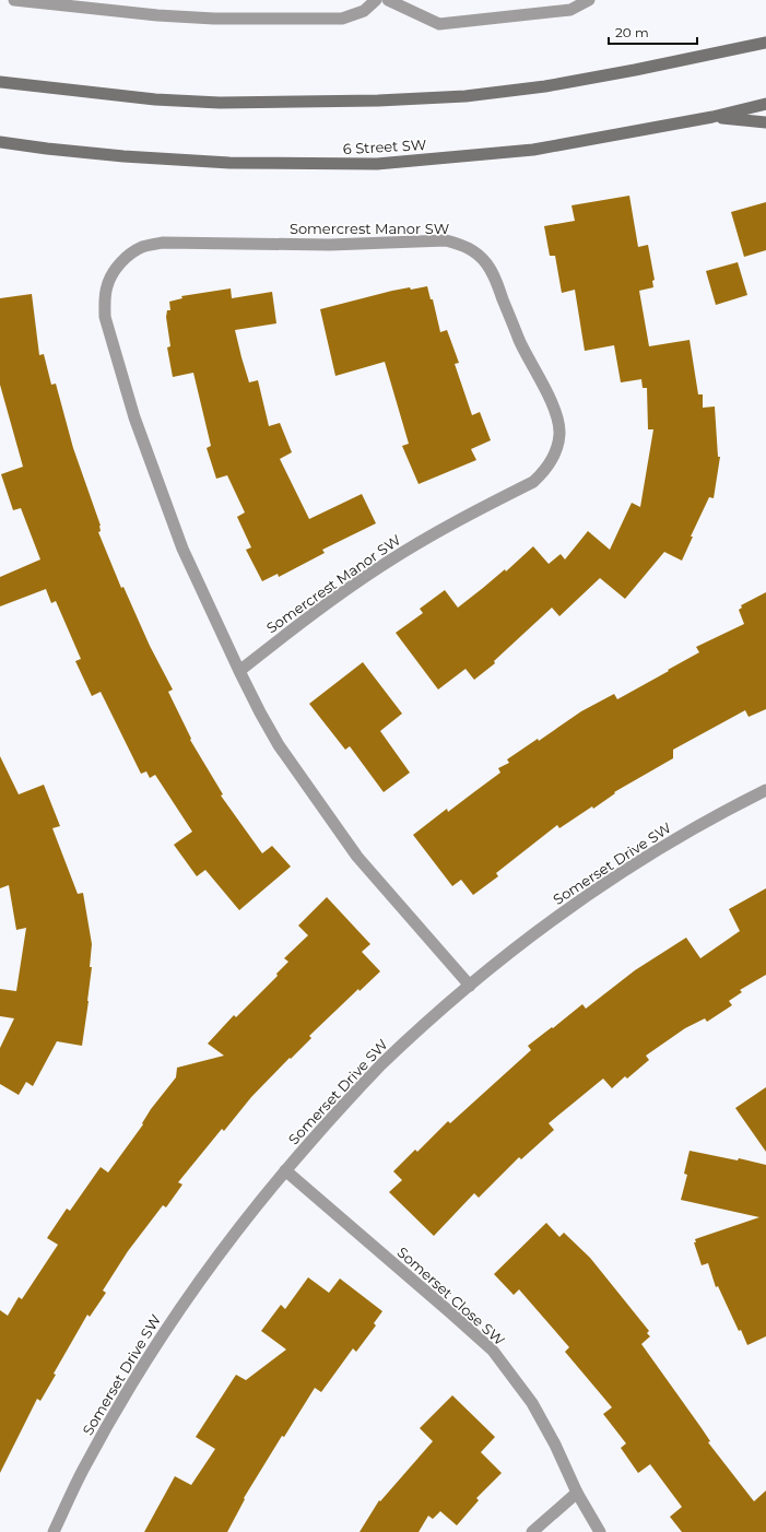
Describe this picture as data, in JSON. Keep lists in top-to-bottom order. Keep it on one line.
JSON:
{"streets":{"main road":["6 Street SW"],"street":["Somercrest Manor SW","Somerset Drive SW","Somerset Close SW"]},"crossings":[["Somercrest Manor SW","Somerset Drive SW"],["Somerset Drive SW","Somerset Close SW"]],"scale_bar":"20 m"}
